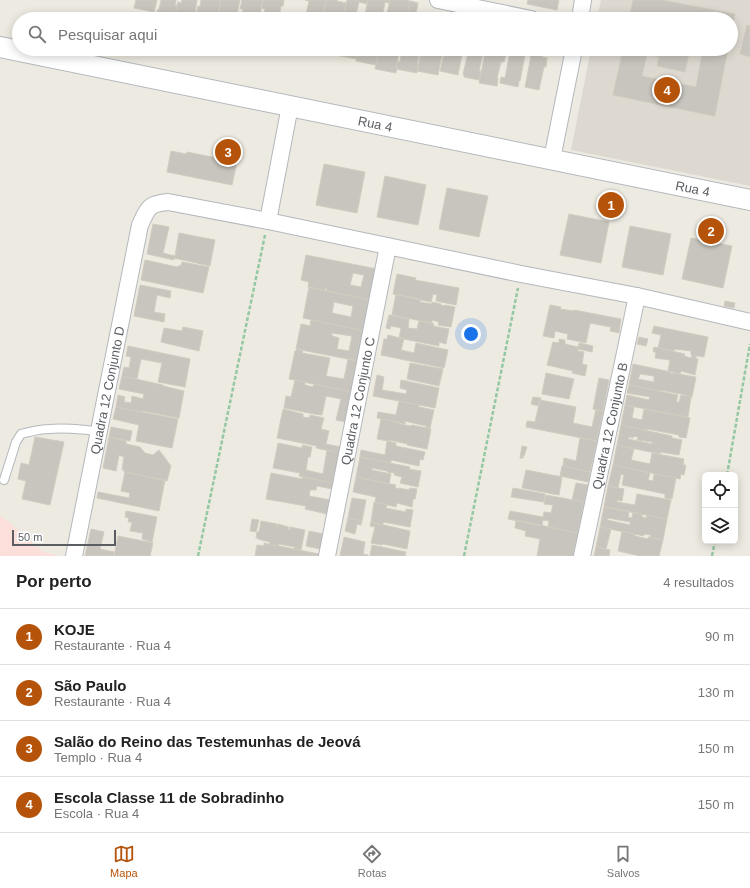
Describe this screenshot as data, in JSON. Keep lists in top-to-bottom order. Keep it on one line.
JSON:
{"streets":{"street":["Rua 4","Quadra 12 Conjunto D","Quadra 12 Conjunto C","Quadra 12 Conjunto B"]},"crossings":[["Quadra 12 Conjunto D","Quadra 12 Conjunto C"],["Quadra 12 Conjunto D","Quadra 12 Conjunto B"]],"scale_bar":"50 m","page":{"search":"Pesquisar aqui","pins":["4","3","1","2"],"scale":"50 m","heading":["Por perto","4 resultados"],"list":[{"mark":"1","name":"KOJE","note":"Restaurante · Rua 4","value":"90 m"},{"mark":"2","name":"São Paulo","note":"Restaurante · Rua 4","value":"130 m"},{"mark":"3","name":"Salão do Reino das Testemunhas de Jeová","note":"Templo · Rua 4","value":"150 m"},{"mark":"4","name":"Escola Classe 11 de Sobradinho","note":"Escola · Rua 4","value":"150 m"}],"nav":["Mapa","Rotas","Salvos"]}}
